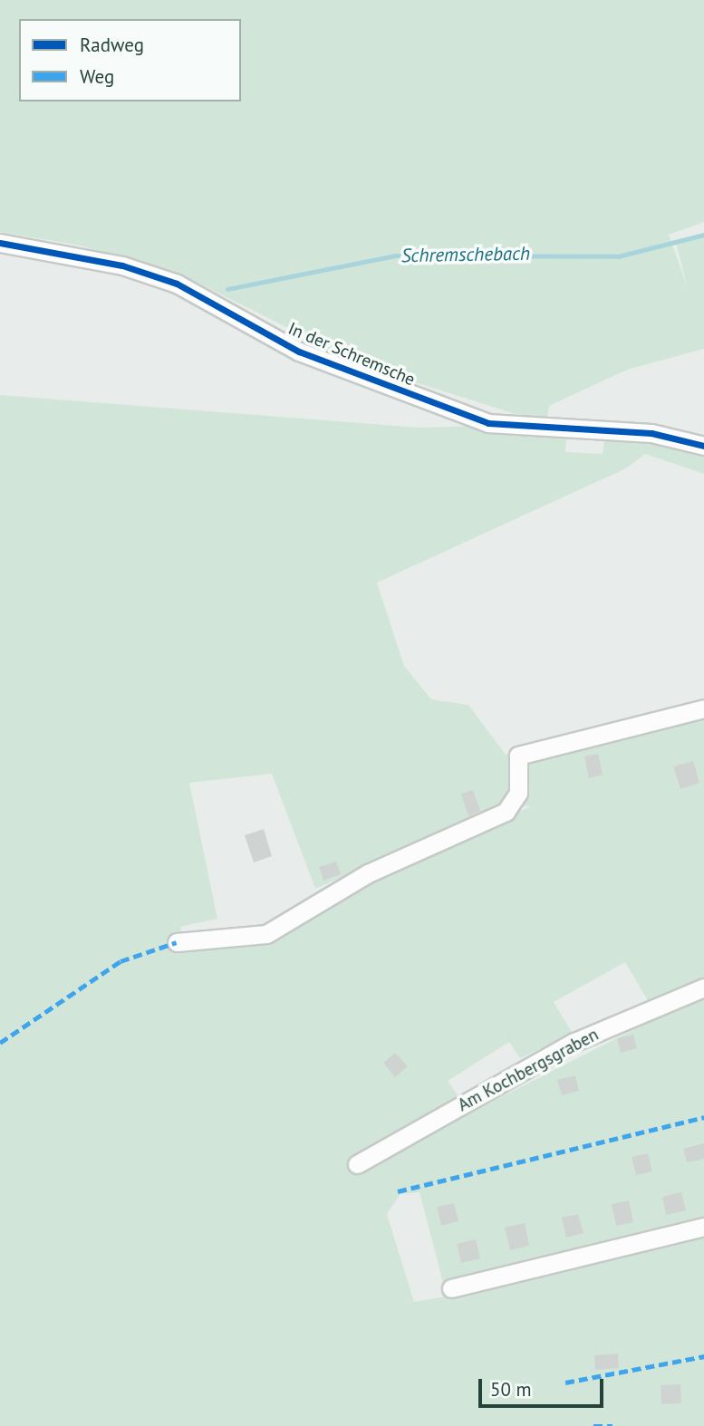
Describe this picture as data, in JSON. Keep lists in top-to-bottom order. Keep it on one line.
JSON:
{"streets":{"street":["In der Schremsche","Am Kochbergsgraben"]},"water":["Schremschebach"],"legend":["Radweg","Weg"],"scale_bar":"50 m"}
